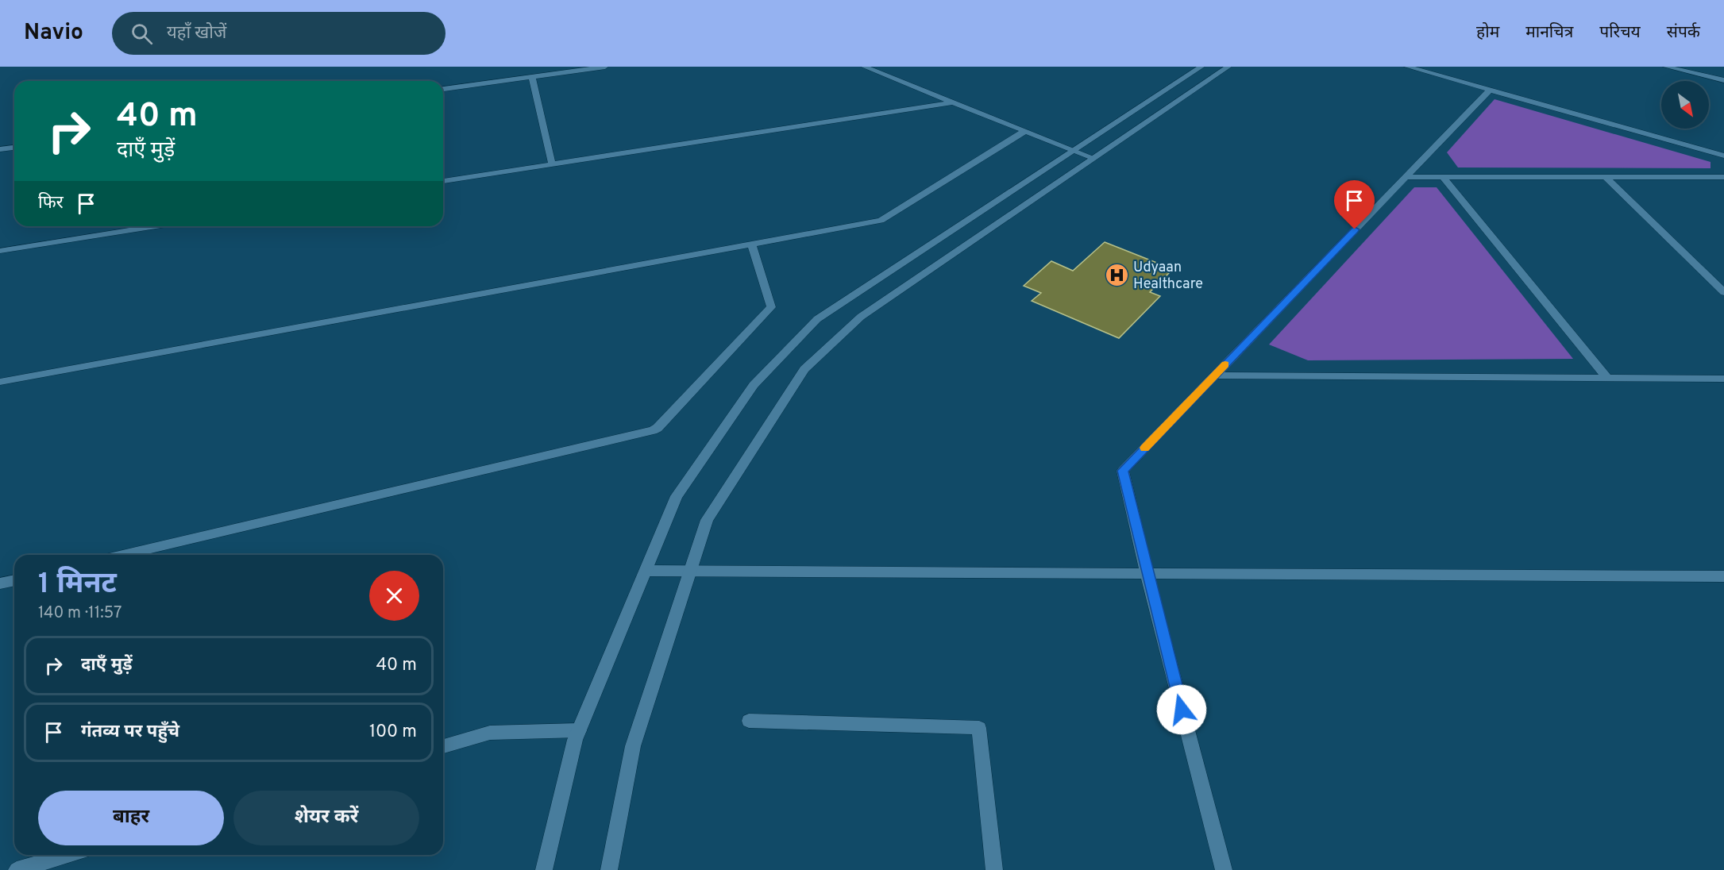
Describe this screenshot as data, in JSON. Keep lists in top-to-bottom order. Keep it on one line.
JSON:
{"places":{"hospital":["Udyaan Healthcare"]},"north":"bottom right","page":{"header":"Navio","search":"यहाँ खोजें","nav":["होम","मानचित्र","परिचय","संपर्क"],"turn":["40 m","दाएँ मुड़ें"],"then":"फिर","heading":["1 मिनट","140 m · 11:57"],"list":[{"name":"दाएँ मुड़ें","value":"40 m"},{"name":"गंतव्य पर पहुँचे","value":"100 m"}],"buttons":["बाहर","शेयर करें"]}}
